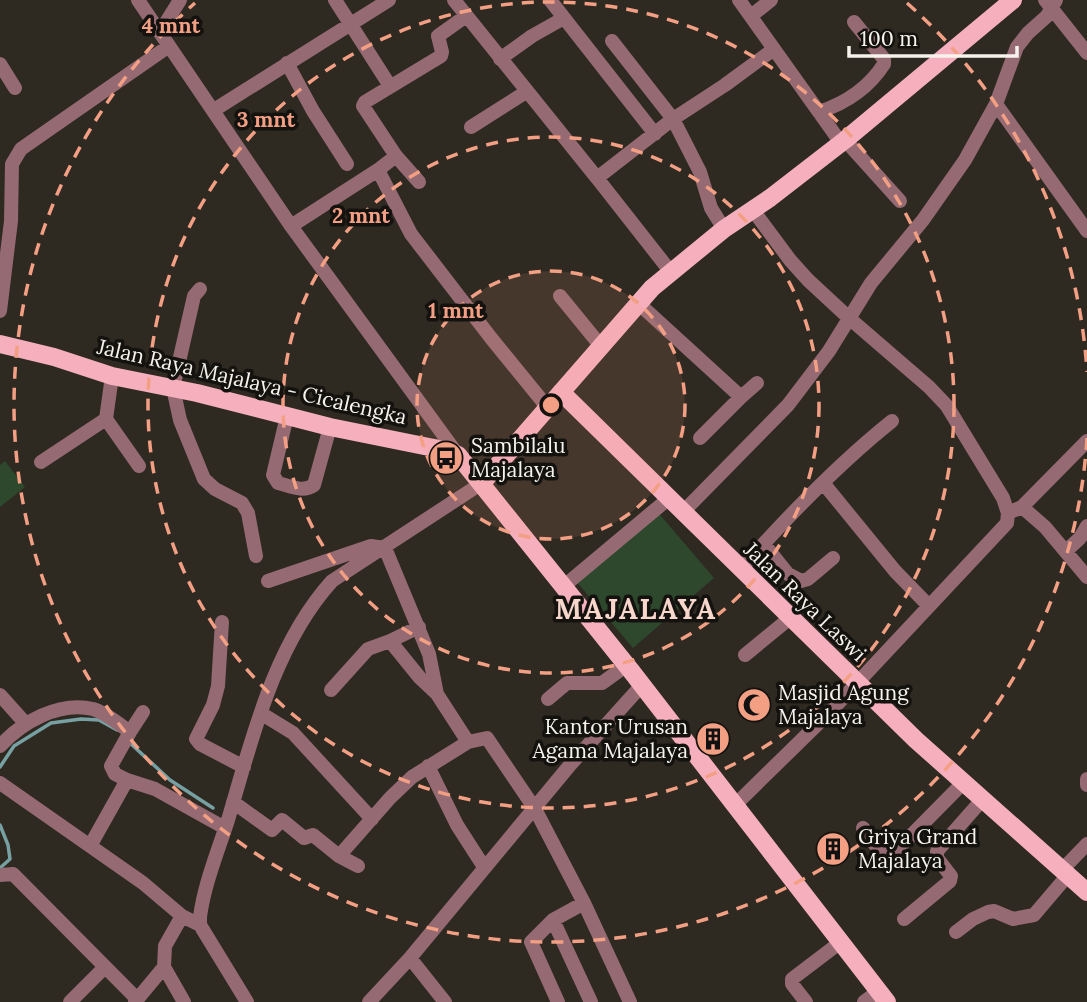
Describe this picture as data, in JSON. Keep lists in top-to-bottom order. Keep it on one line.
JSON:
{"streets":{"main road":["Jalan Raya Majalaya - Cicalengka","Jalan Raya Laswi"]},"districts":["MAJALAYA"],"places":{"bus stop":["Sambilalu Majalaya"],"mosque":["Masjid Agung Majalaya"],"building":["Kantor Urusan Agama Majalaya","Griya Grand Majalaya"]},"scale_bar":"100 m","rings":["4 mnt","3 mnt","2 mnt","1 mnt"]}
